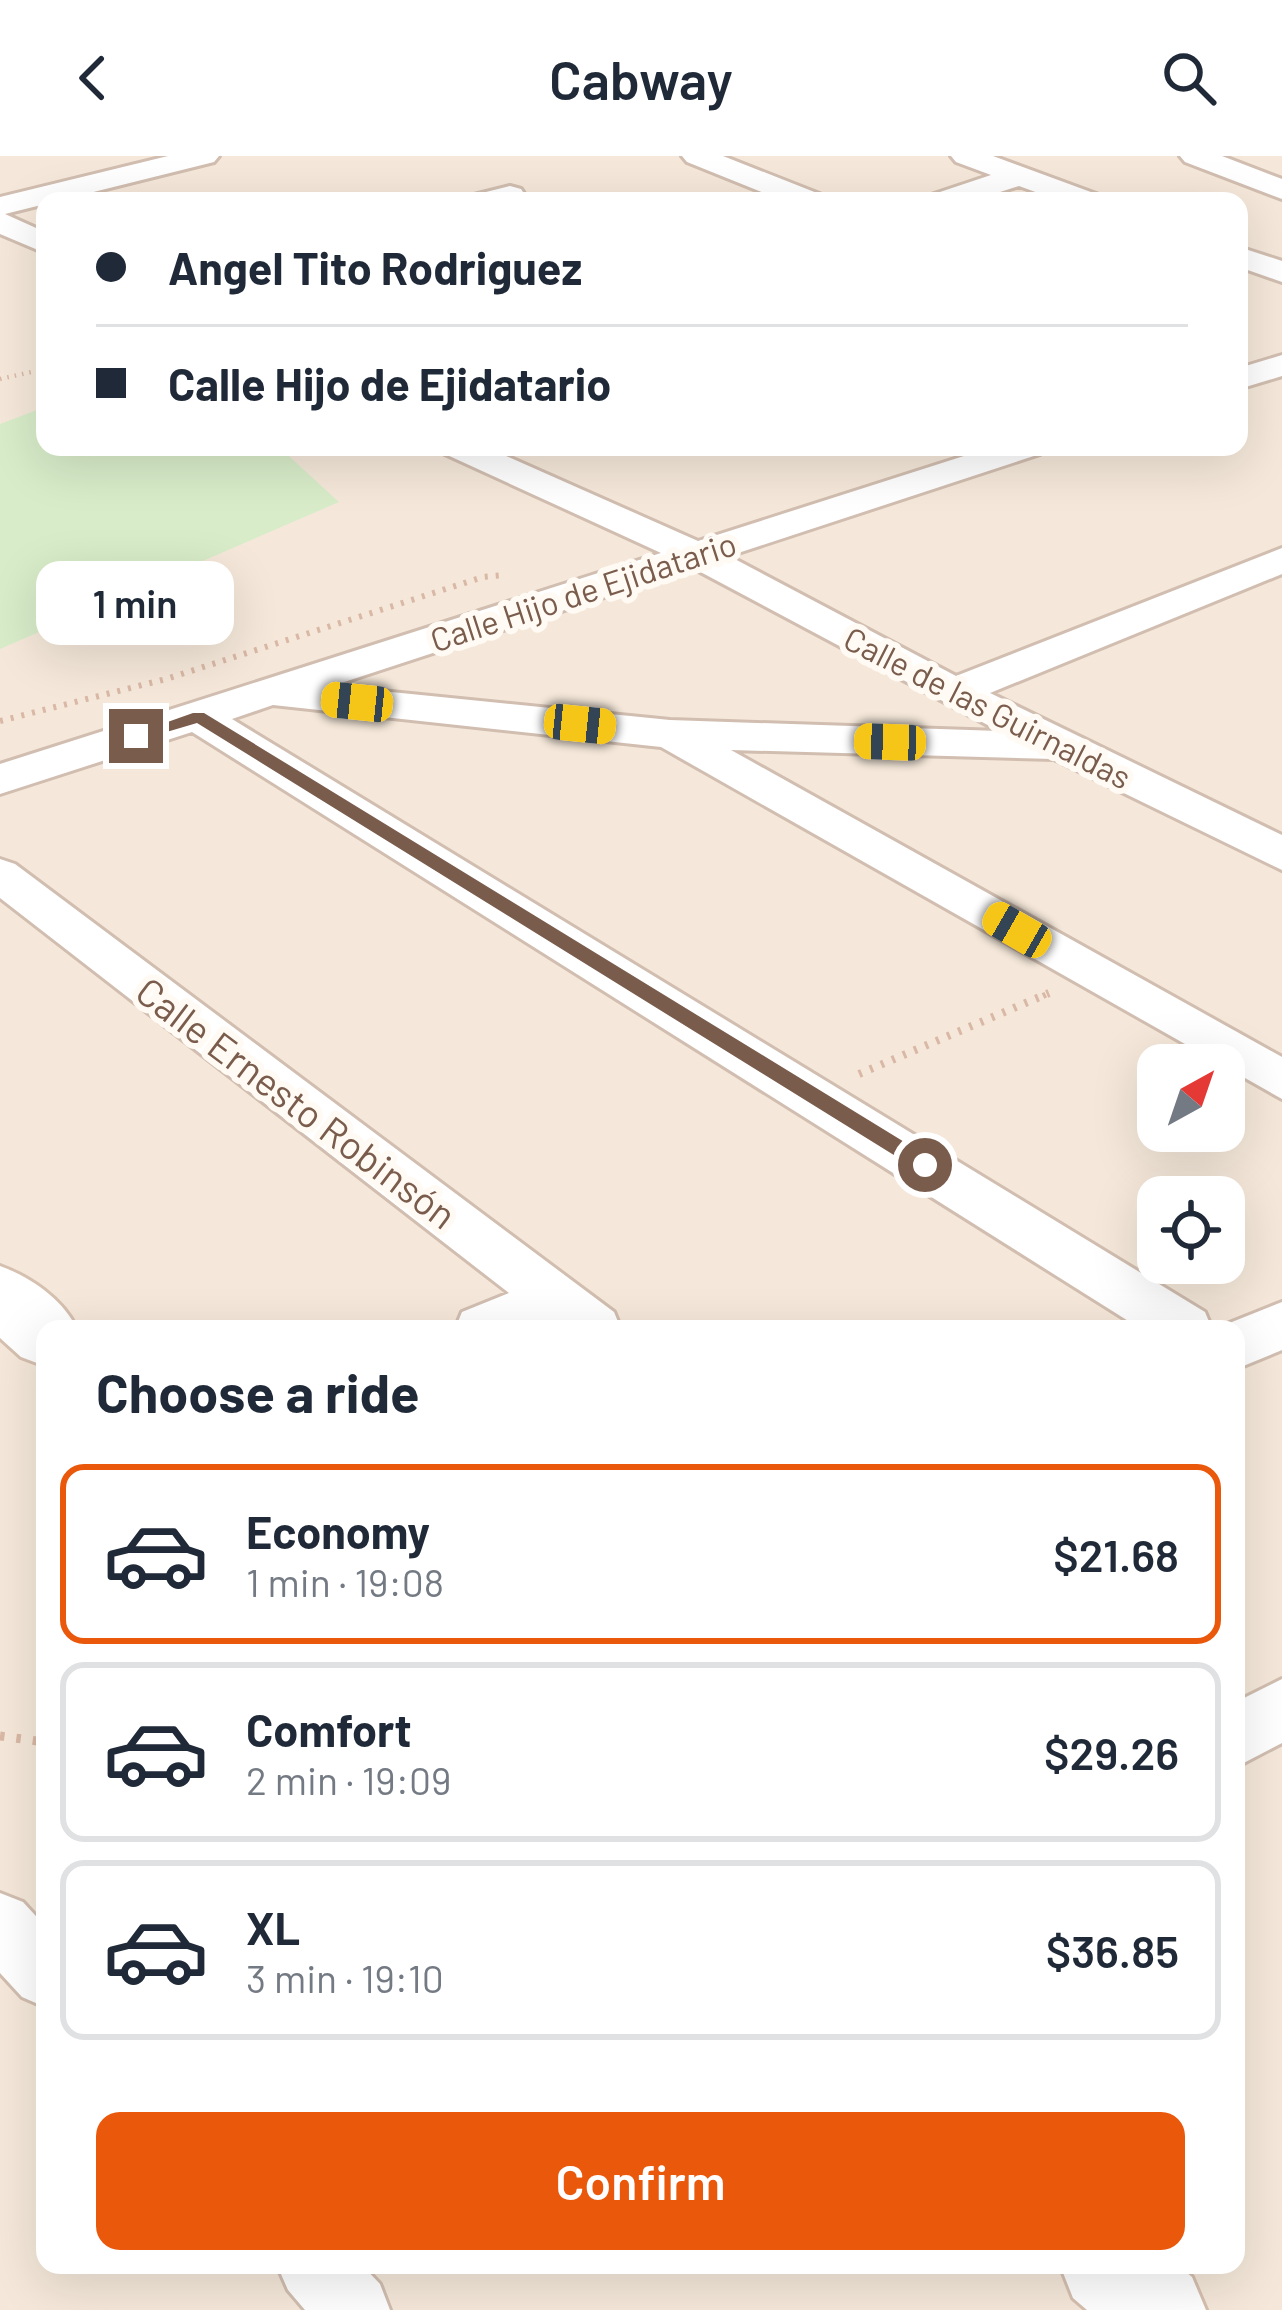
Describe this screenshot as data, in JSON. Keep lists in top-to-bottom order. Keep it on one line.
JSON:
{"streets":{"street":["Calle Hijo de Ejidatario","Calle de las Guirnaldas","Calle Ernesto Robinsón"]},"crossings":[["Calle Hijo de Ejidatario","Calle de las Guirnaldas"]],"north":"top right","page":{"header":"Cabway","banner":["Angel Tito Rodriguez","Calle Hijo de Ejidatario"],"bubble":"1 min","heading":"Choose a ride","list":[{"name":"Economy","note":"1 min · 19:08","value":"$21.68"},{"name":"Comfort","note":"2 min · 19:09","value":"$29.26"},{"name":"XL","note":"3 min · 19:10","value":"$36.85"}],"buttons":"Confirm"}}
